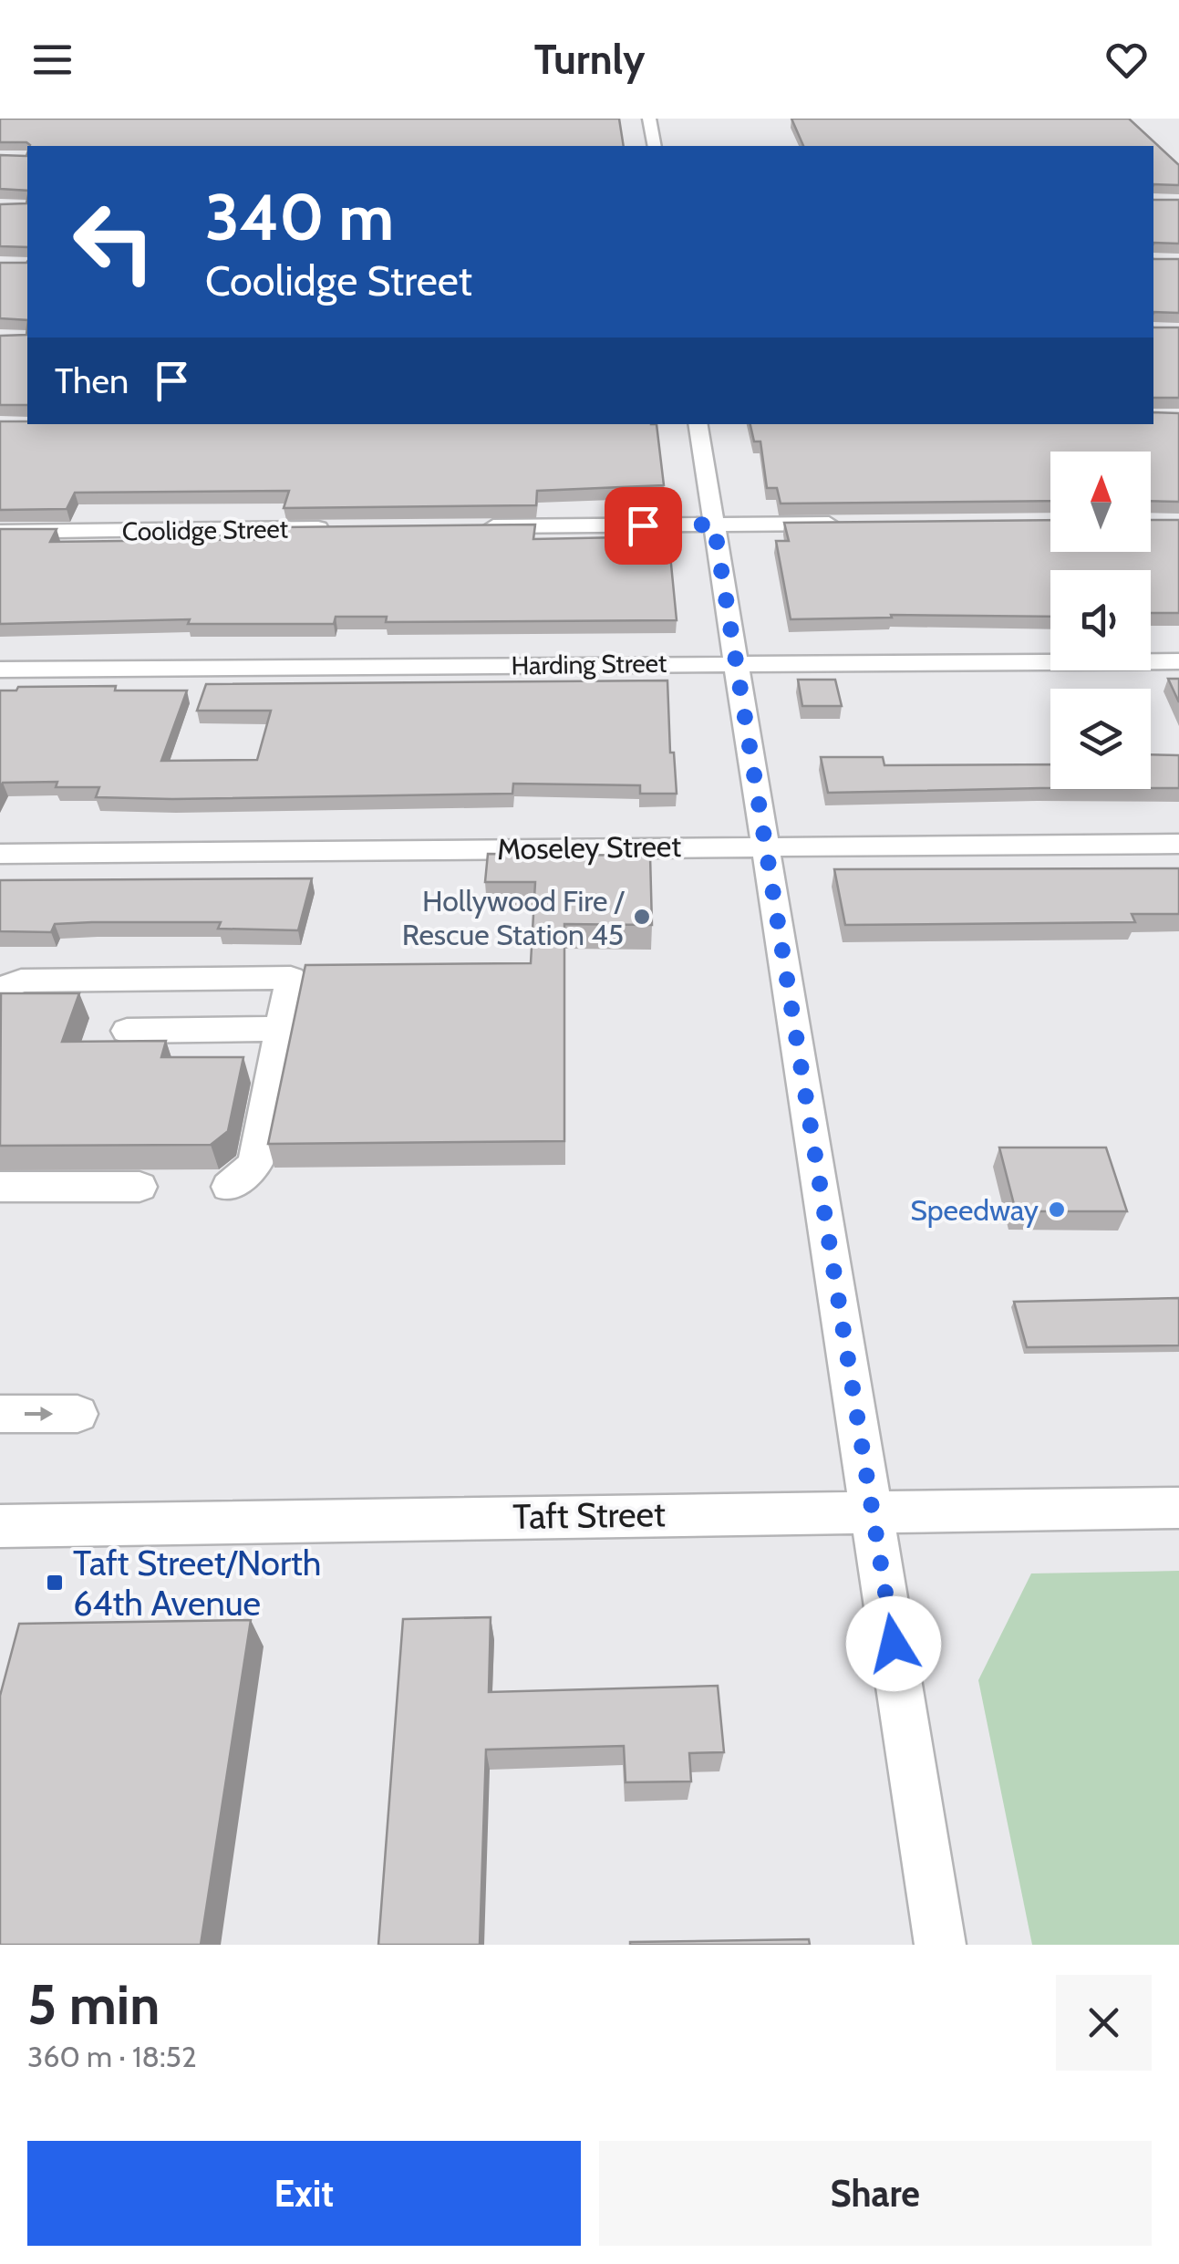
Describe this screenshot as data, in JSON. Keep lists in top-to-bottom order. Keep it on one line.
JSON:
{"streets":{"street":["Coolidge Street","Harding Street","Moseley Street","Taft Street"]},"places":{"other":["Hollywood Fire / Rescue Station 45","Speedway"],"transit":["Taft Street/North 64th Avenue"]},"north":"top","page":{"header":"Turnly","turn":["340 m","Coolidge Street"],"then":"Then","heading":["5 min","360 m · 18:52"],"buttons":["Exit","Share"]}}
